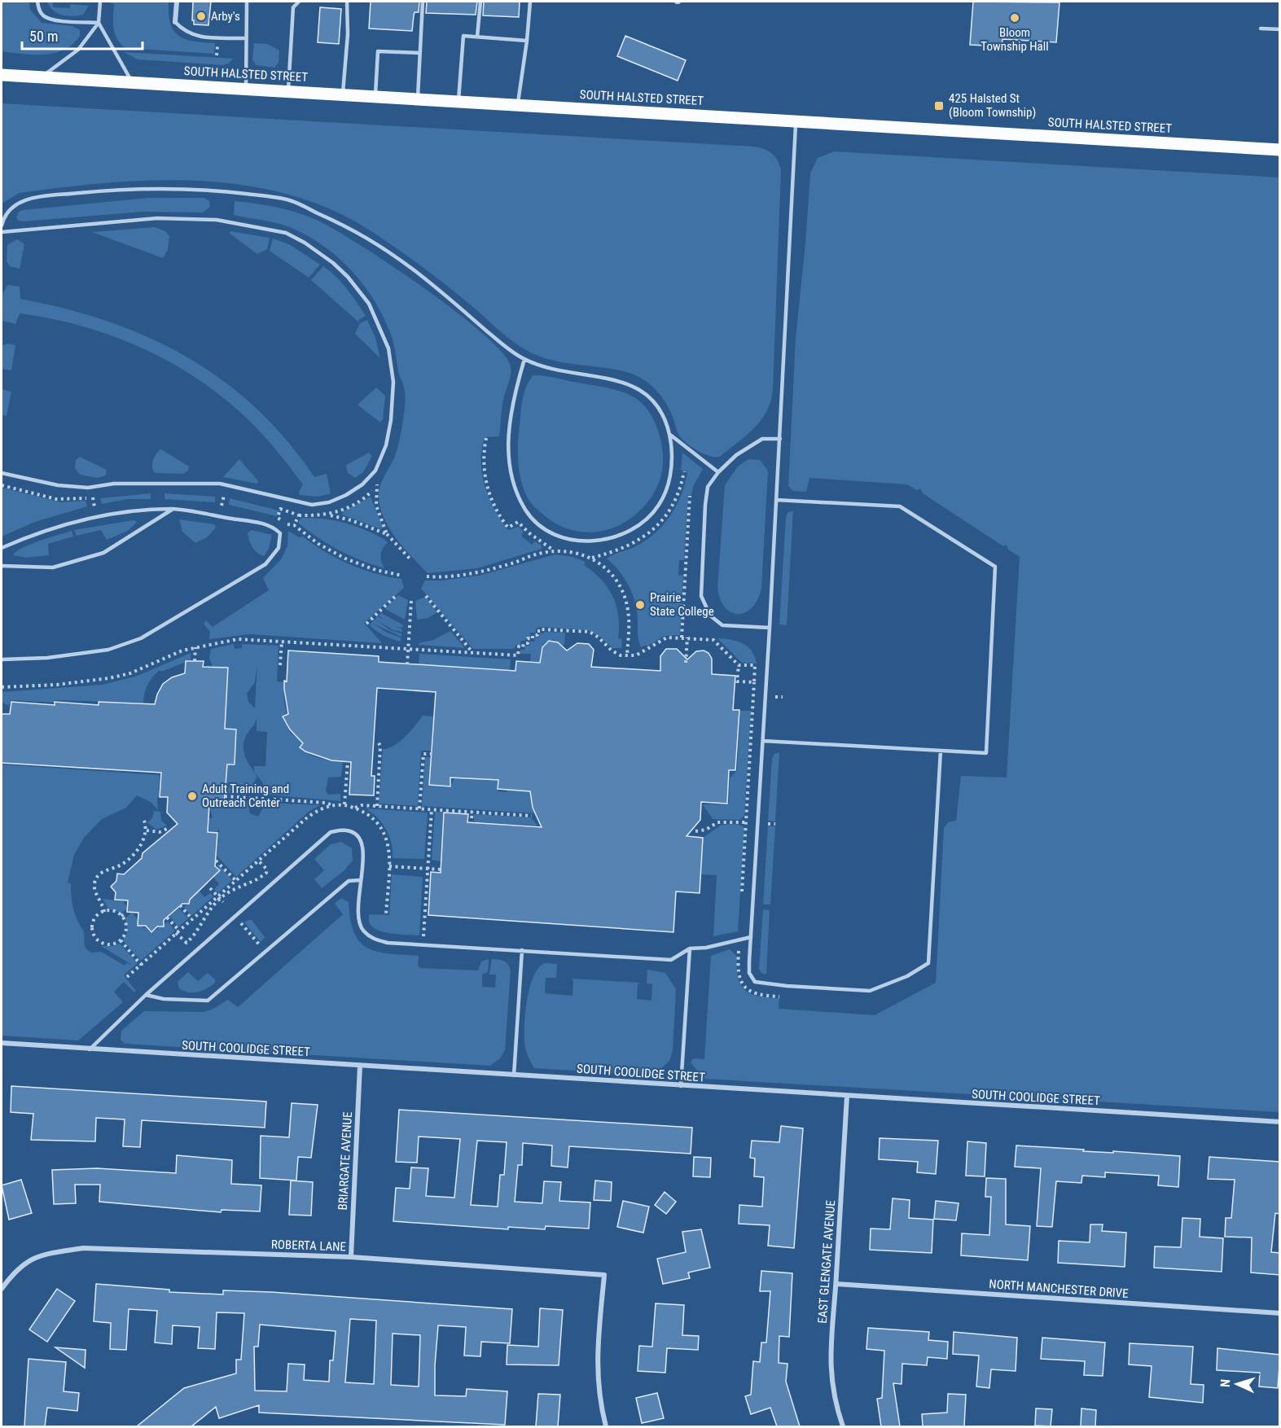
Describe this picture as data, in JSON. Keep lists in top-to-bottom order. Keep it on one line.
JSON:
{"streets":{"main road":["SOUTH HALSTED STREET"],"street":["SOUTH COOLIDGE STREET","BRIARGATE AVENUE","ROBERTA LANE","EAST GLENGATE AVENUE","NORTH MANCHESTER DRIVE"]},"crossings":[["SOUTH COOLIDGE STREET","BRIARGATE AVENUE"],["SOUTH COOLIDGE STREET","EAST GLENGATE AVENUE"],["BRIARGATE AVENUE","ROBERTA LANE"],["EAST GLENGATE AVENUE","NORTH MANCHESTER DRIVE"]],"places":{"other":["Arby's","Bloom Township Hall","Prairie State College","Adult Training and Outreach Center"],"transit":["425 Halsted St (Bloom Township)"]},"scale_bar":"50 m","north":"left"}
